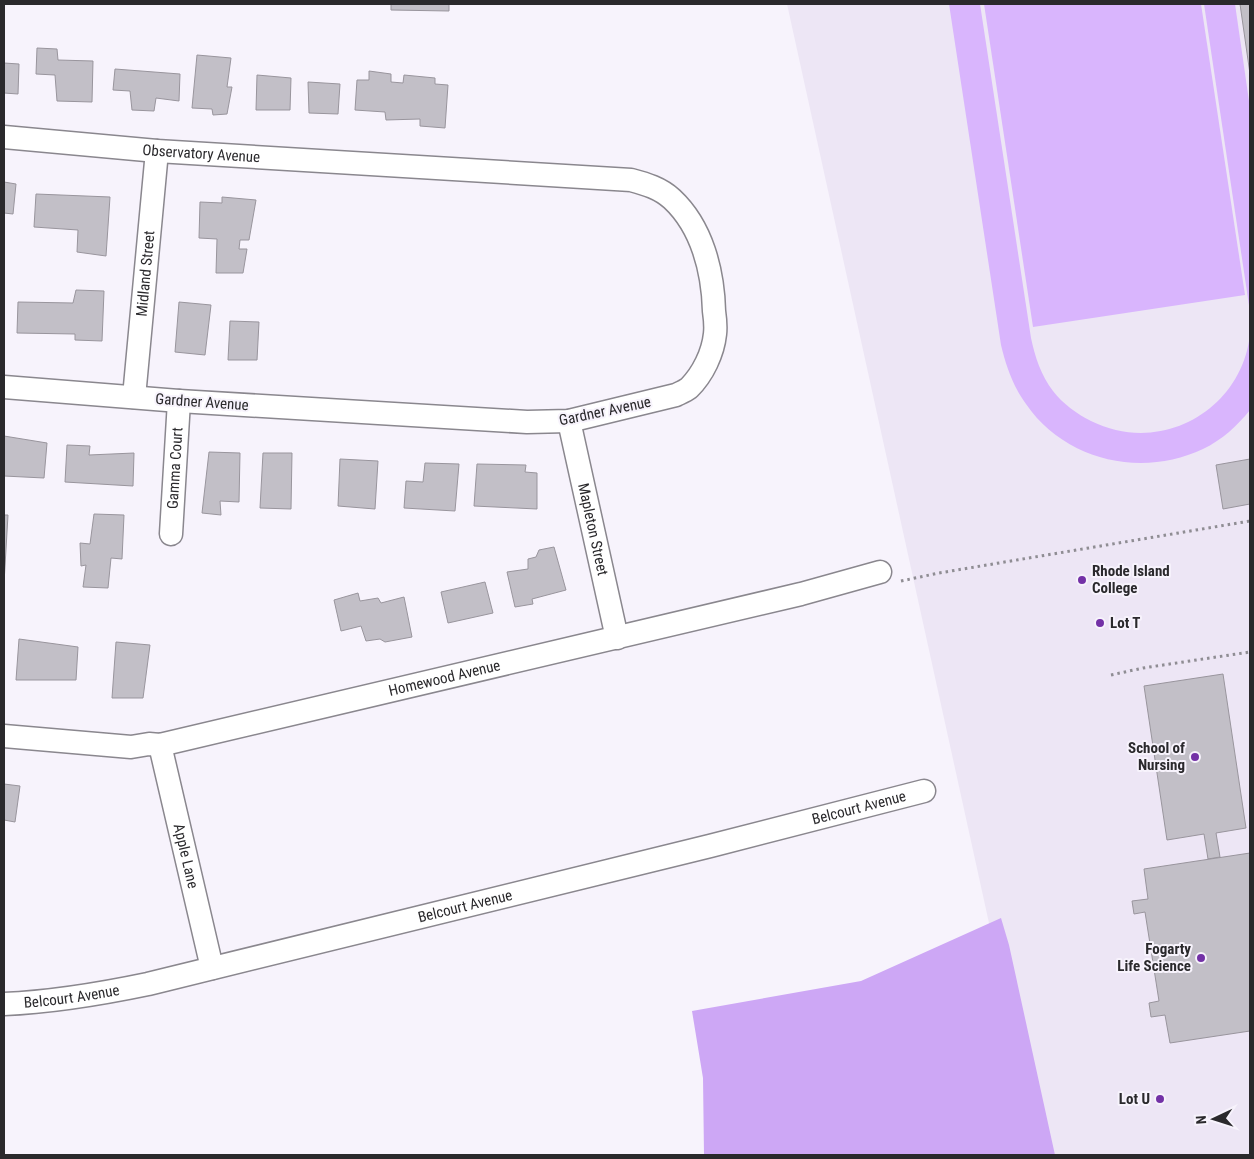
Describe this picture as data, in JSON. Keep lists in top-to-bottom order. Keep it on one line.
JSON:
{"streets":{"street":["Observatory Avenue","Midland Street","Gardner Avenue","Gamma Court","Mapleton Street","Homewood Avenue","Belcourt Avenue","Apple Lane"]},"crossings":[["Observatory Avenue","Midland Street"],["Observatory Avenue","Gardner Avenue"],["Midland Street","Gardner Avenue"],["Gardner Avenue","Gamma Court"],["Gardner Avenue","Mapleton Street"],["Mapleton Street","Homewood Avenue"],["Homewood Avenue","Apple Lane"],["Belcourt Avenue","Apple Lane"]],"places":["Rhode Island College","Lot T","School of Nursing","Fogarty Life Science","Lot U"],"north":"left"}
